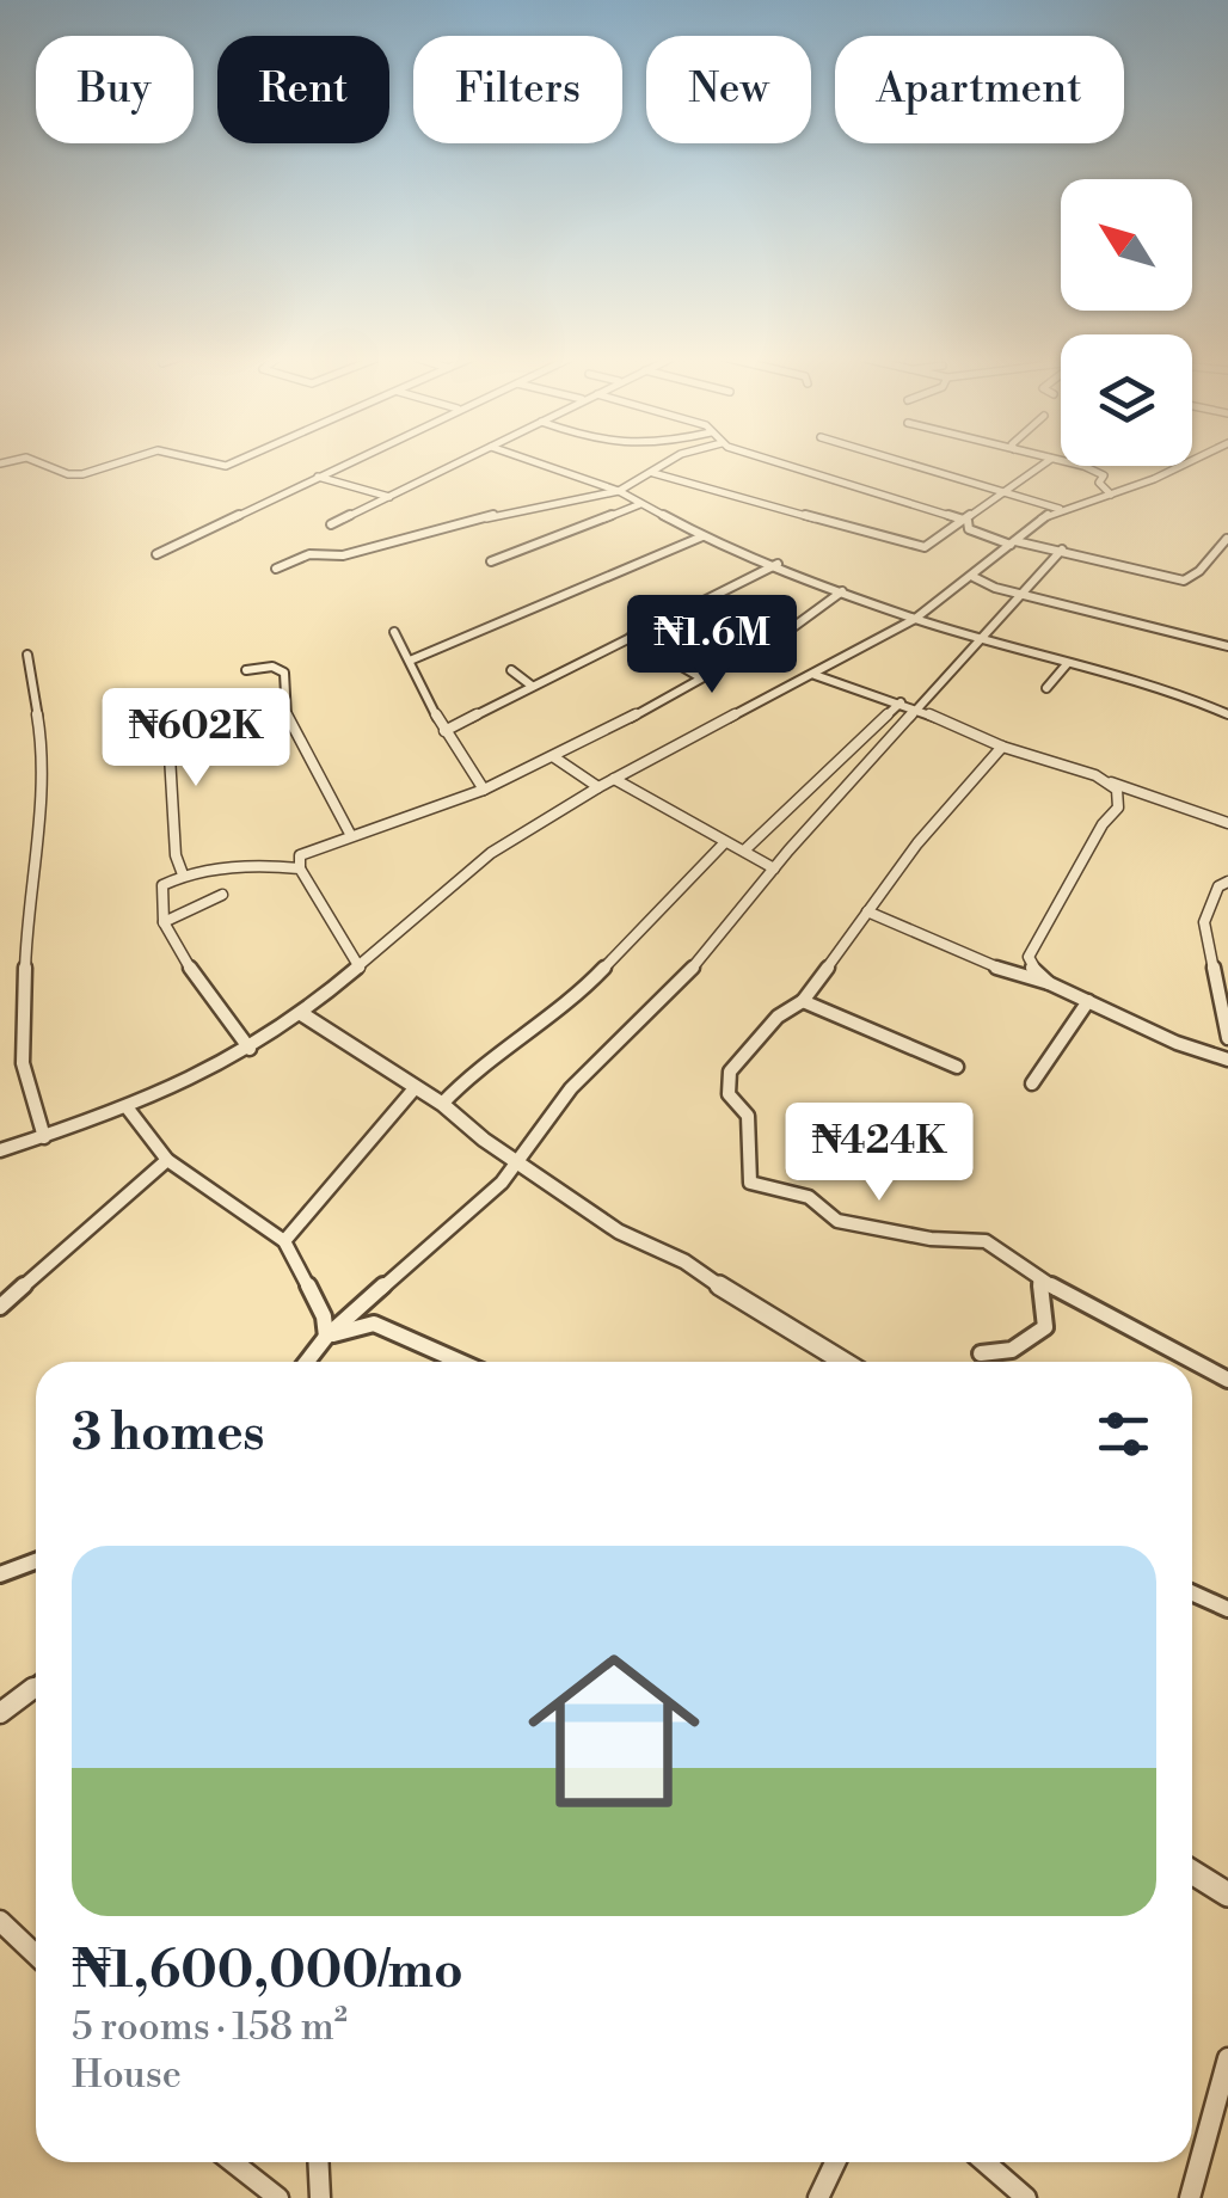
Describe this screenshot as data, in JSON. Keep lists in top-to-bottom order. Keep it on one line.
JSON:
{"north":"top left","page":{"chip":["Buy","Rent","Filters","New","Apartment"],"price":["₦1.6M","₦602K","₦424K"],"heading":"3 homes","list":[{"name":"₦1,600,000/mo","note":"5 rooms · 158 m² · House"}]}}
